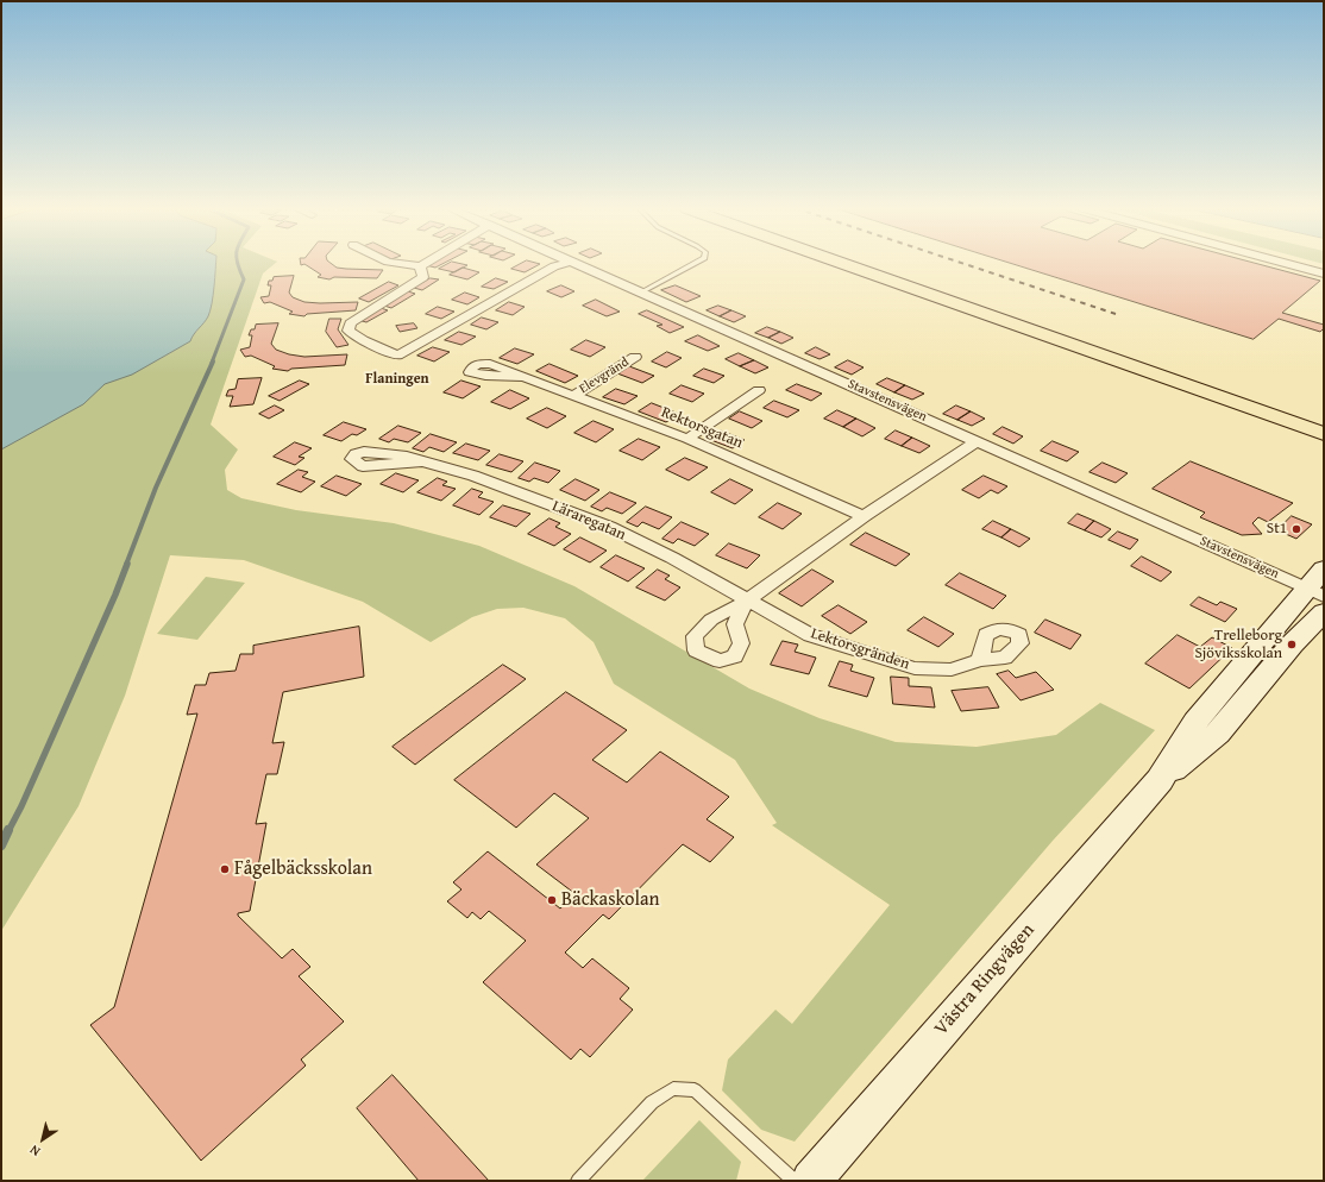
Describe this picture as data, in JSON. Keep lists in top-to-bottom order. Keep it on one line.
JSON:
{"streets":{"main road":["Västra Ringvägen"],"street":["Elevgränd","Stavstensvägen","Rektorsgatan","Läraregatan","Lektorsgränden"]},"crossings":[["Elevgränd","Rektorsgatan"],["Stavstensvägen","Västra Ringvägen"],["Läraregatan","Lektorsgränden"]],"districts":["Flaningen"],"places":["St1","Trelleborg Sjöviksskolan","Fågelbäcksskolan","Bäckaskolan"],"north":"bottom left"}
